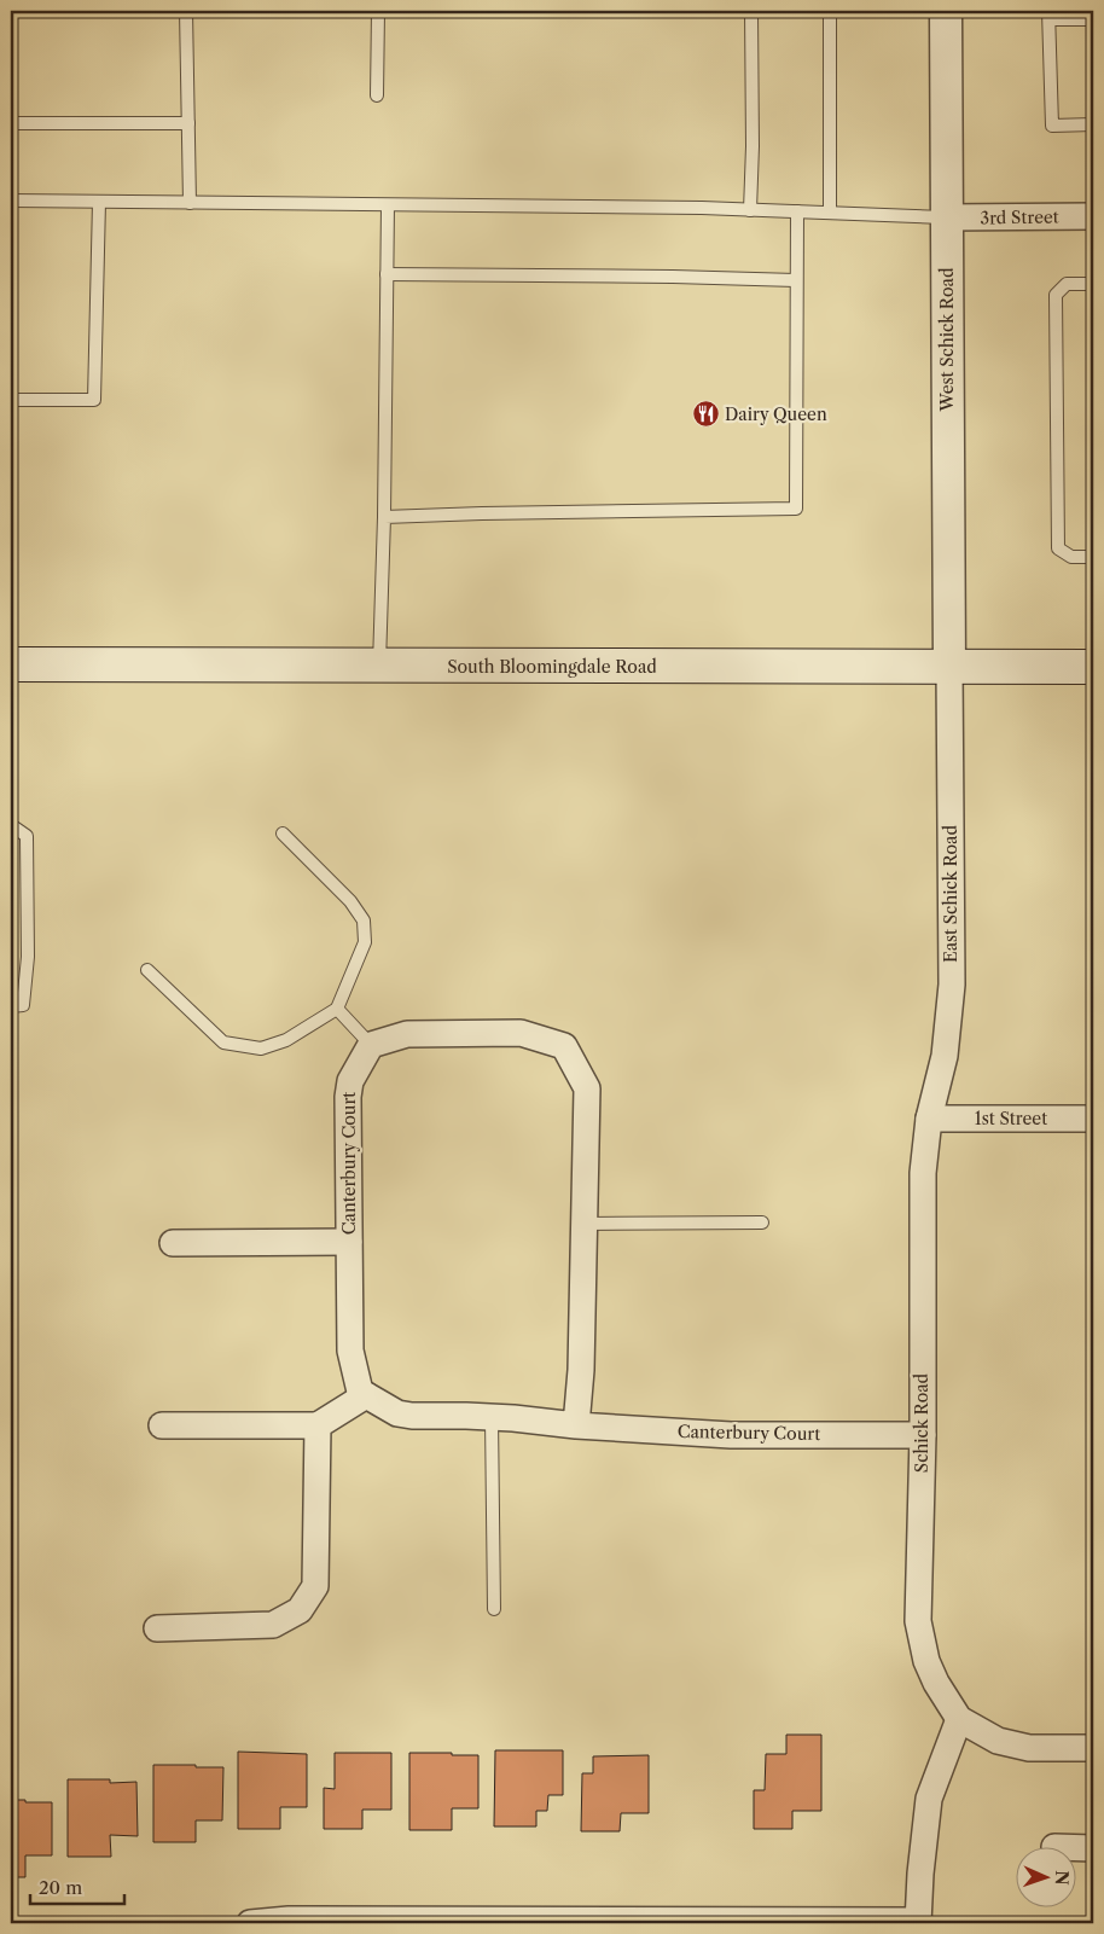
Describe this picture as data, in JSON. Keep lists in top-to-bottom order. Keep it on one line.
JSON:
{"streets":{"main road":["South Bloomingdale Road"],"street":["3rd Street","West Schick Road","East Schick Road","1st Street","Canterbury Court","Schick Road"]},"crossings":[["3rd Street","West Schick Road"],["West Schick Road","South Bloomingdale Road"],["West Schick Road","East Schick Road"],["South Bloomingdale Road","East Schick Road"],["East Schick Road","1st Street"],["East Schick Road","Schick Road"],["1st Street","Schick Road"],["Canterbury Court","Schick Road"]],"places":{"restaurant":["Dairy Queen"]},"scale_bar":"20 m","north":"right"}
